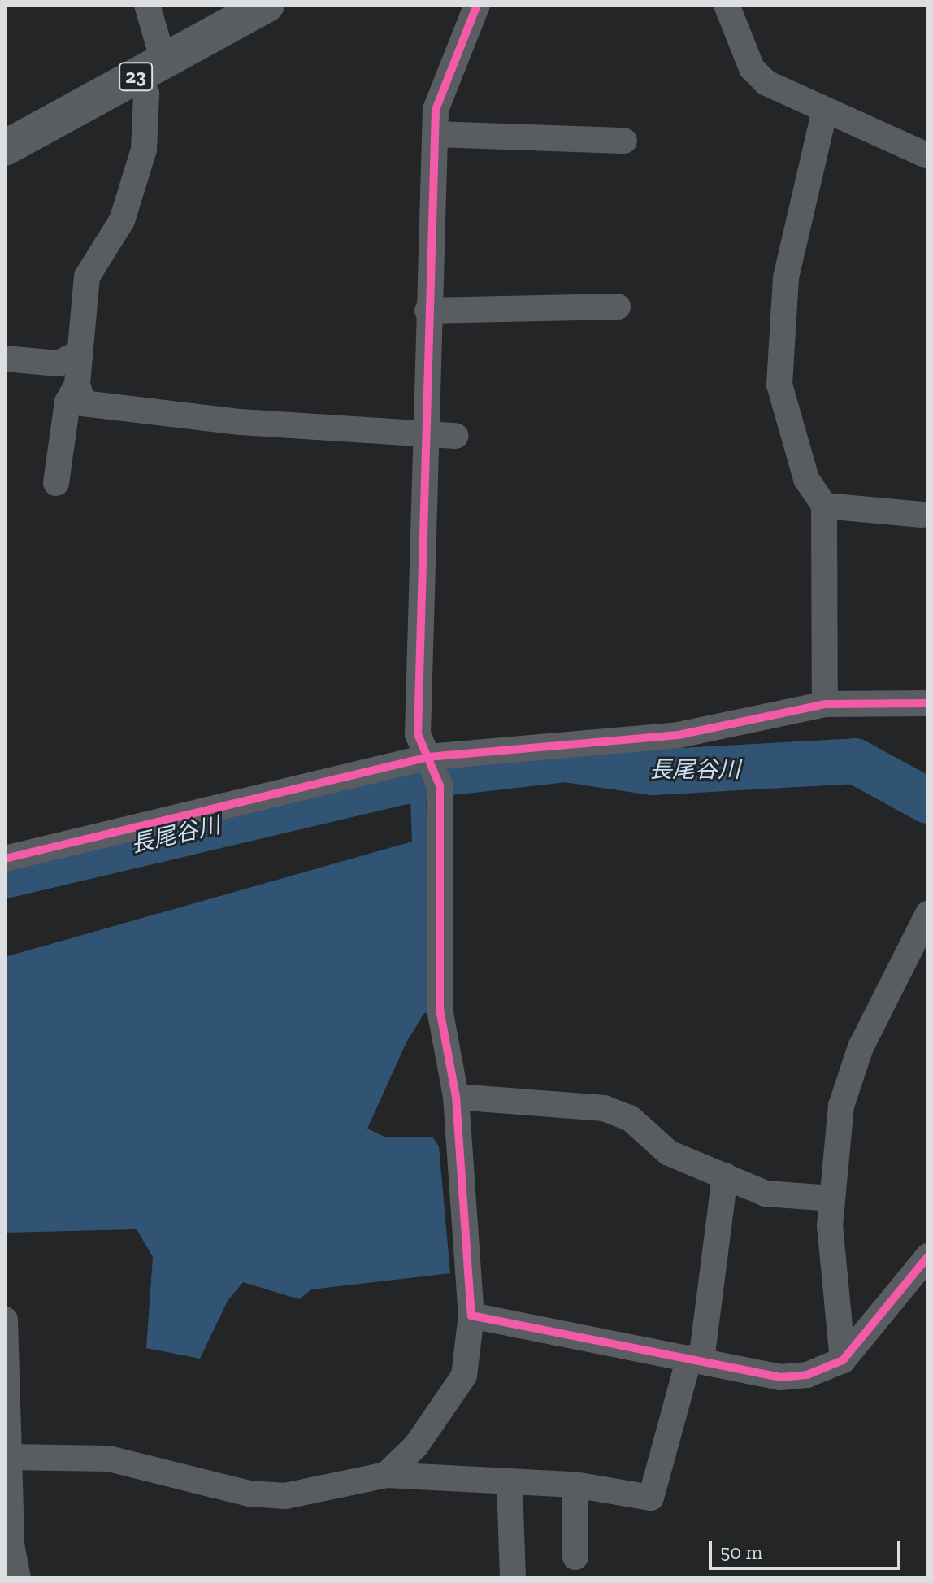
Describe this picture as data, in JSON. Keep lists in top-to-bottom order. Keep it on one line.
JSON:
{"streets":{"main road":["23"]},"water":["長尾谷川"],"scale_bar":"50 m"}
